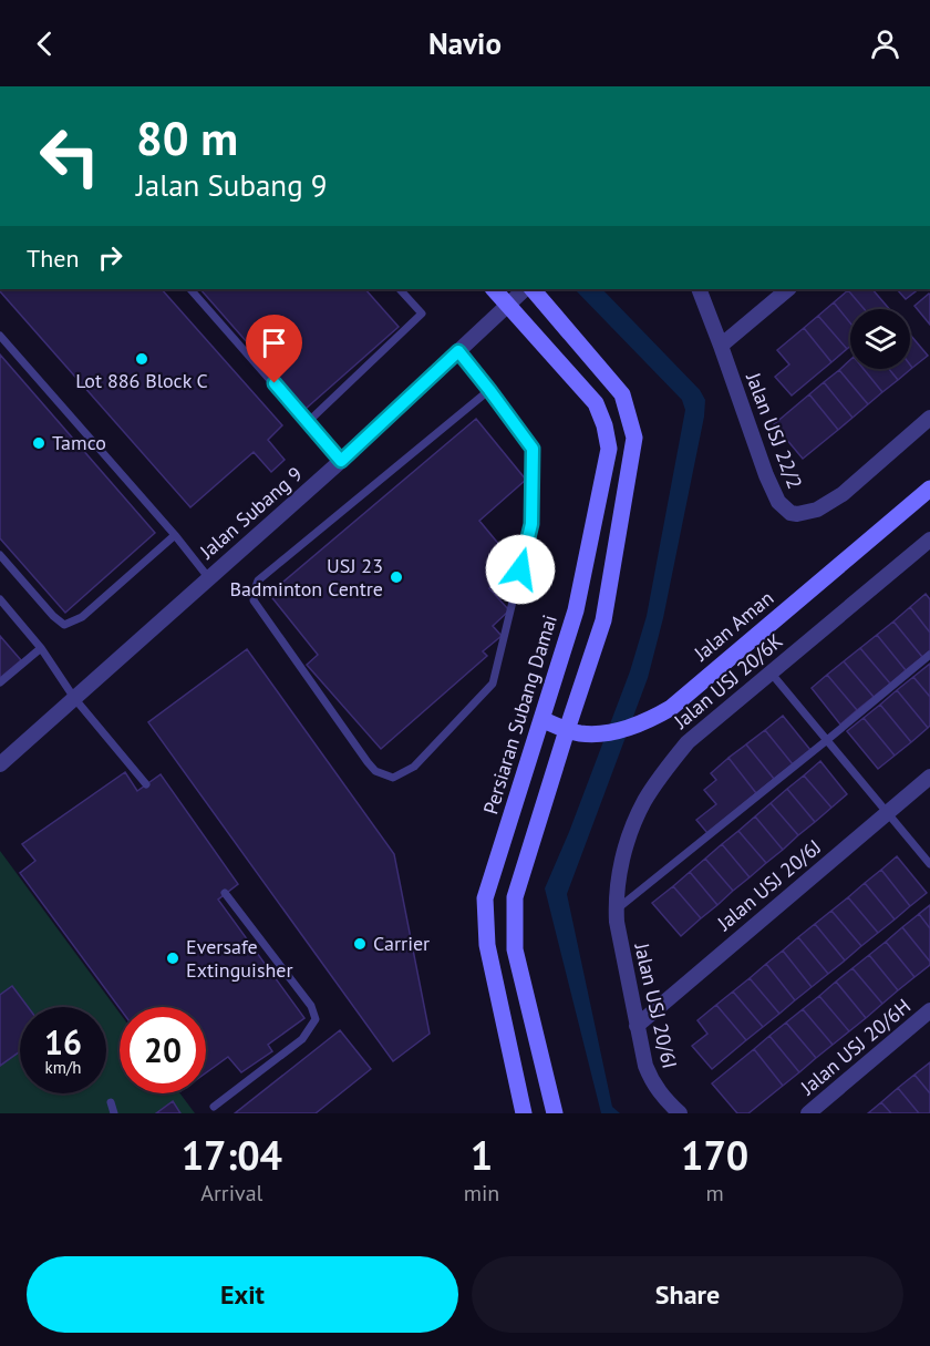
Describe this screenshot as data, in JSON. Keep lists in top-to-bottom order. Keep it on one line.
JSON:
{"streets":{"street":["Jalan USJ 22/2","Jalan Subang 9","Jalan Aman","Jalan USJ 20/6K","Persiaran Subang Damai","Jalan USJ 20/6J","Jalan USJ 20/6I","Jalan USJ 20/6H"]},"crossings":[["Jalan Subang 9","Persiaran Subang Damai"],["Jalan Aman","Persiaran Subang Damai"],["Jalan USJ 20/6K","Jalan USJ 20/6I"],["Jalan USJ 20/6J","Jalan USJ 20/6I"]],"places":["Lot 886 Block C","Tamco","USJ 23 Badminton Centre","Carrier","Eversafe Extinguisher"],"page":{"header":"Navio","turn":["80 m","Jalan Subang 9"],"then":"Then","speed":"16 km/h","limit":"20","eta":["17:04","Arrival","1","min","170","m"],"buttons":["Exit","Share"]}}
